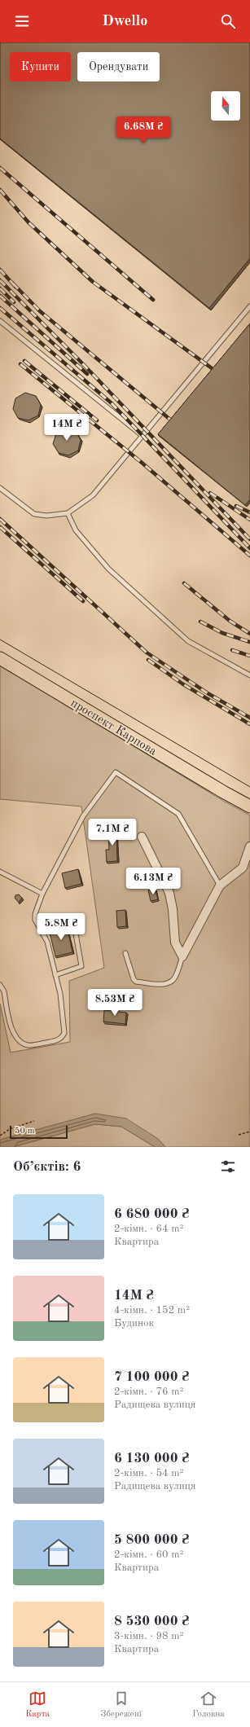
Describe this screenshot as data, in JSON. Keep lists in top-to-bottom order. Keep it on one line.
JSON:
{"streets":{"main road":["проспект Карпова"]},"scale_bar":"50 m","north":"top","page":{"header":"Dwello","chip":["Купити","Орендувати"],"price":["6.68M ₴","14M ₴","7.1M ₴","6.13M ₴","5.8M ₴","8.53M ₴"],"scale":"50 m","heading":"Об’єктів: 6","list":[{"name":"6 680 000 ₴","note":"2-кімн. · 64 m² · Квартира"},{"name":"14M ₴","note":"4-кімн. · 152 m² · Будинок"},{"name":"7 100 000 ₴","note":"2-кімн. · 76 m² · Радищева вулиця"},{"name":"6 130 000 ₴","note":"2-кімн. · 54 m² · Радищева вулиця"},{"name":"5 800 000 ₴","note":"2-кімн. · 60 m² · Квартира"},{"name":"8 530 000 ₴","note":"3-кімн. · 98 m² · Квартира"}],"tabs":["Карта","Збережені","Головна"]}}
